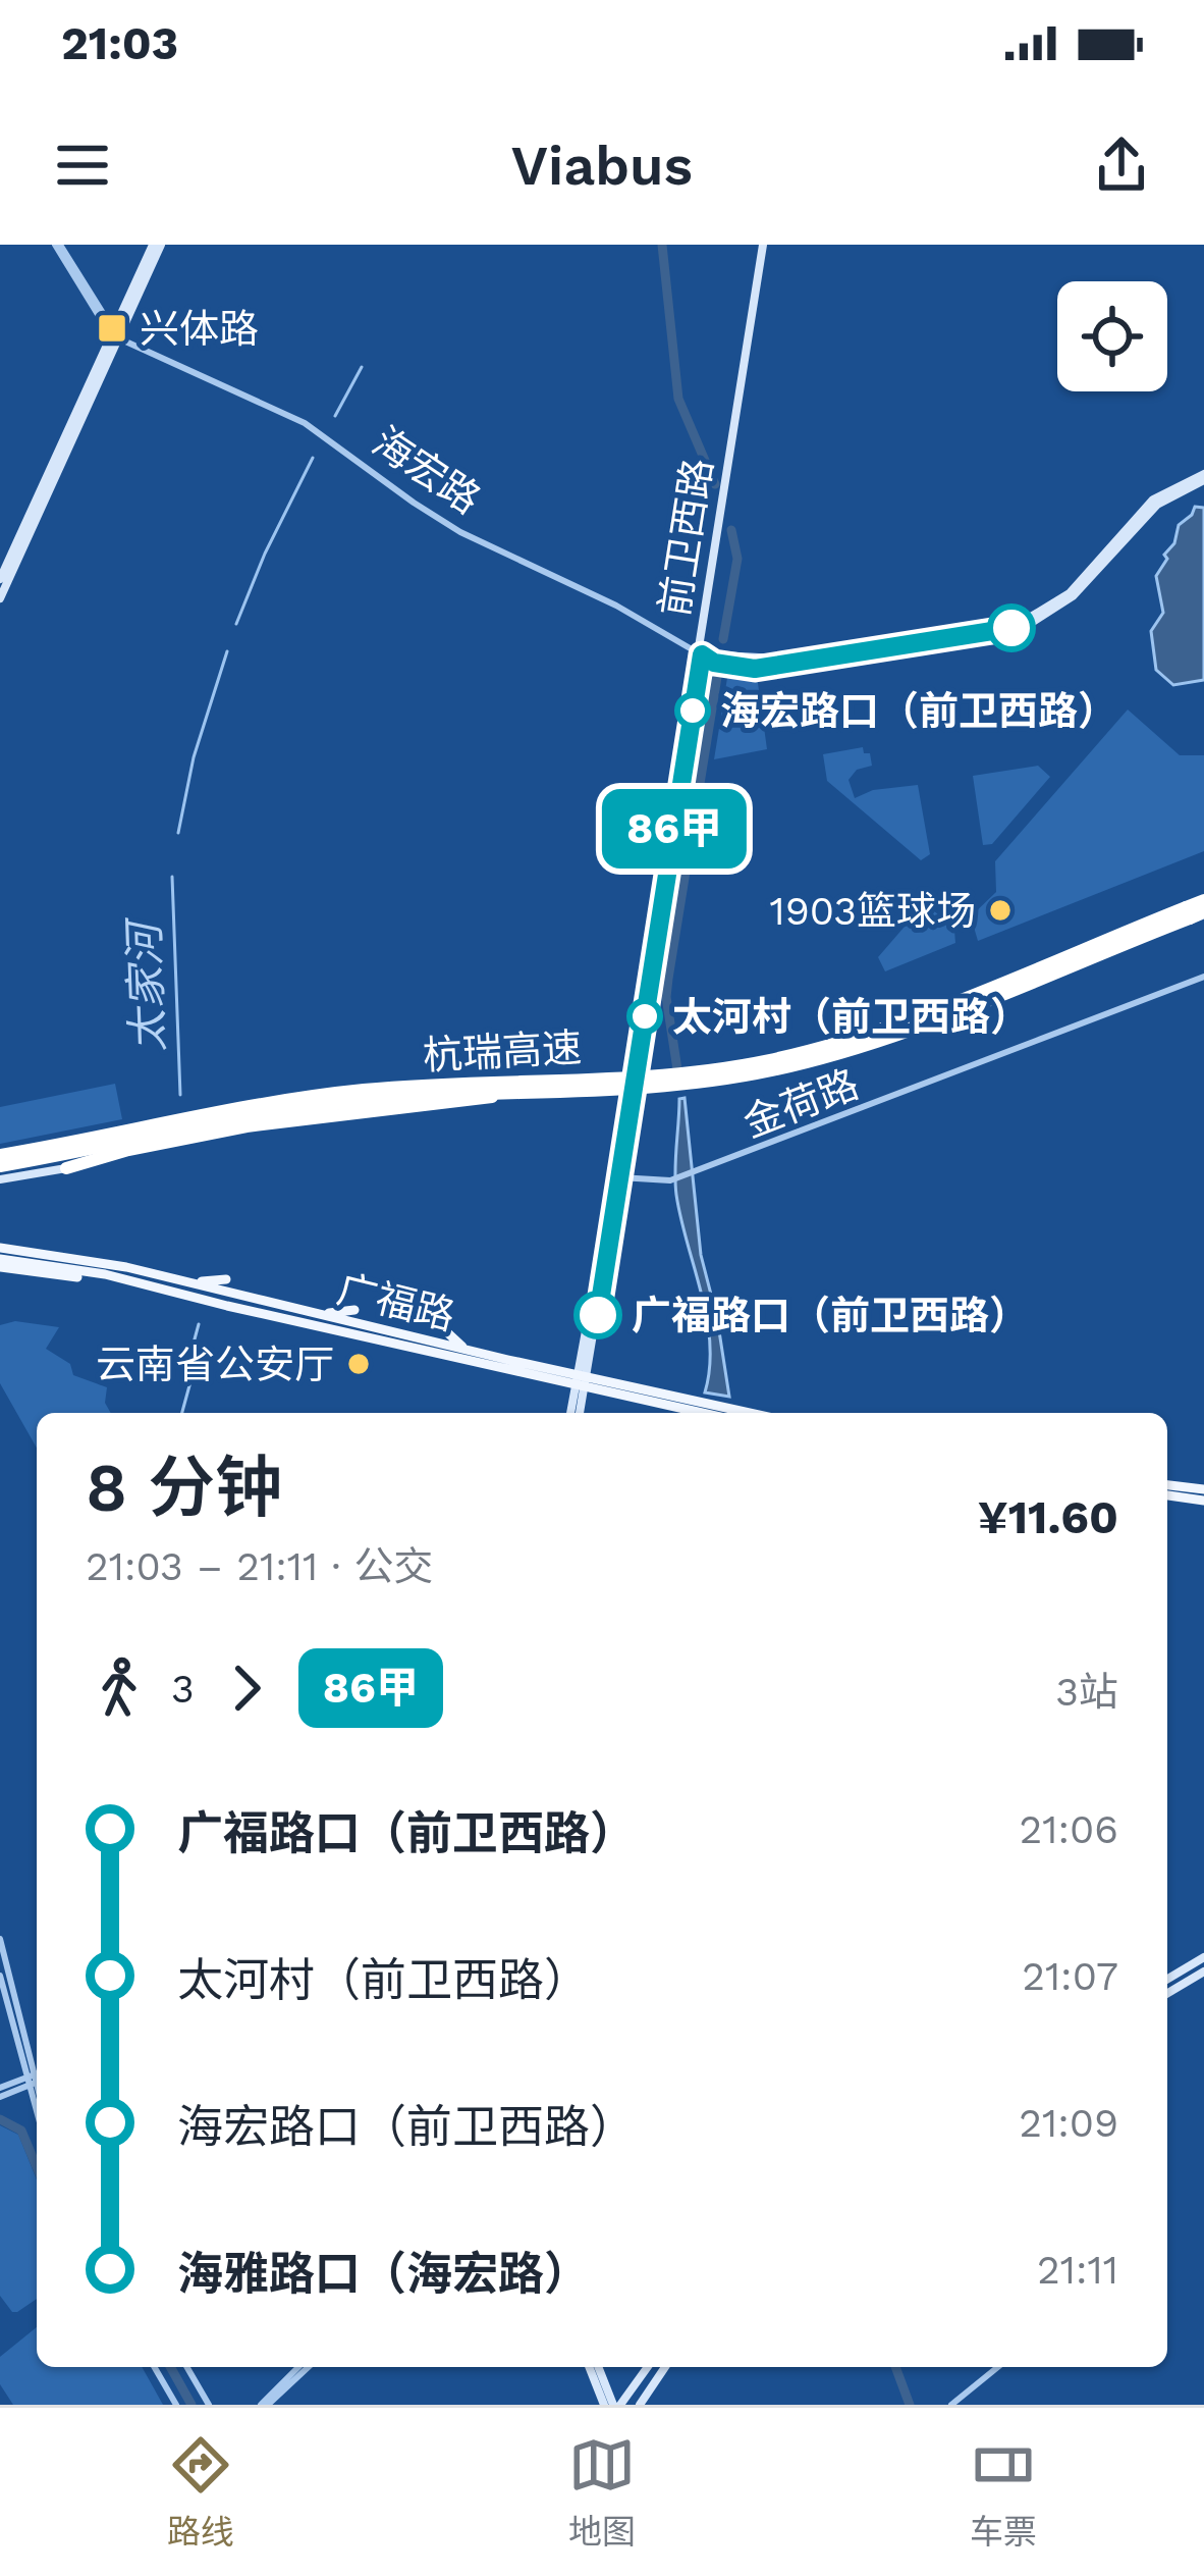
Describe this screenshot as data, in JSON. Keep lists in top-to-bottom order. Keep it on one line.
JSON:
{"streets":{"highway":["杭瑞高速"],"main road":["海宏路","前卫西路","广福路"],"street":["金荷路"]},"crossings":[["海宏路","前卫西路"],["前卫西路","金荷路"],["前卫西路","广福路"]],"water":["太家河"],"places":{"transit":["兴体路"],"other":["海宏路口（前卫西路）","1903篮球场","太河村（前卫西路）","广福路口（前卫西路）","云南省公安厅"]},"lines":["bus line 86甲"],"page":{"status":"21:03","header":"Viabus","on_map":"86甲","heading":["8 分钟","21:03 – 21:11 · 公交","¥11.60"],"legs":["3","86甲","3站"],"list":[{"name":"广福路口（前卫西路）","value":"21:06"},{"name":"太河村（前卫西路）","value":"21:07"},{"name":"海宏路口（前卫西路）","value":"21:09"},{"name":"海雅路口（海宏路）","value":"21:11"}],"tabs":["路线","地图","车票"]}}
